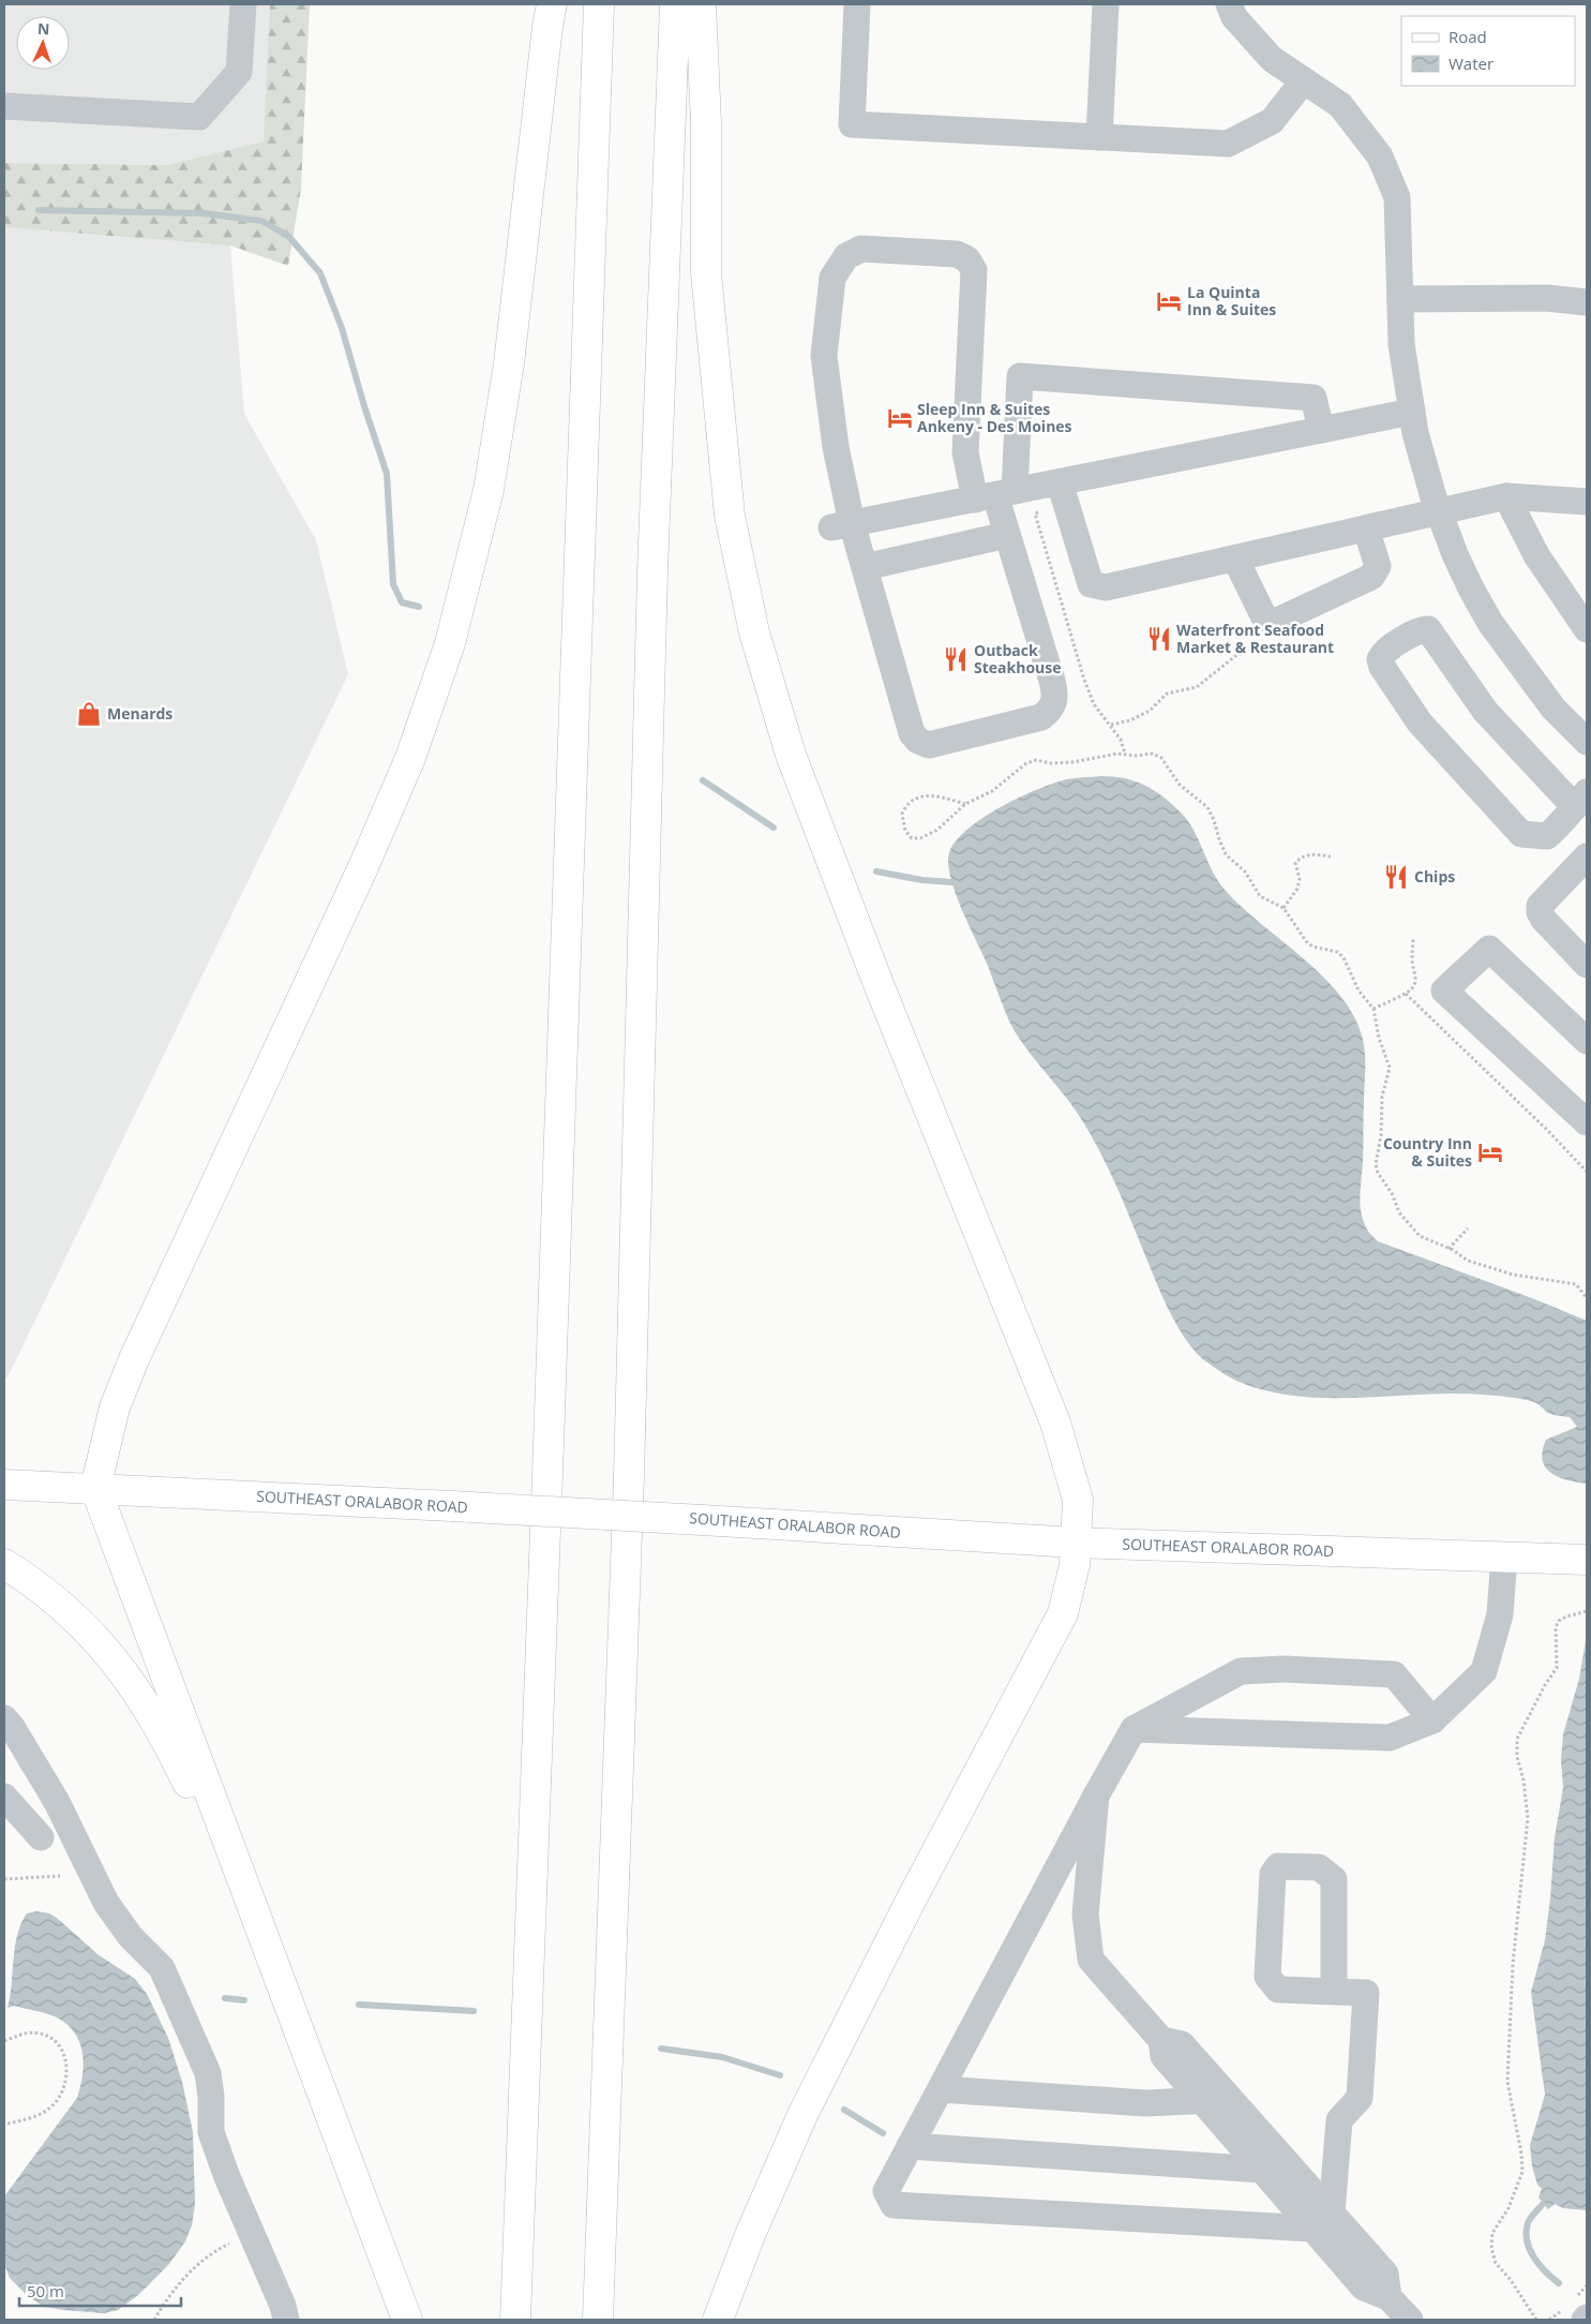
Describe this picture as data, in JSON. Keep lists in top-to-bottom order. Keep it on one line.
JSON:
{"streets":{"main road":["SOUTHEAST ORALABOR ROAD"]},"places":{"hotel":["La Quinta Inn & Suites","Sleep Inn & Suites Ankeny - Des Moines","Country Inn & Suites"],"restaurant":["Waterfront Seafood Market & Restaurant","Outback Steakhouse","Chips"],"shop":["Menards"]},"legend":["Road","Water"],"scale_bar":"50 m","north":"top"}
